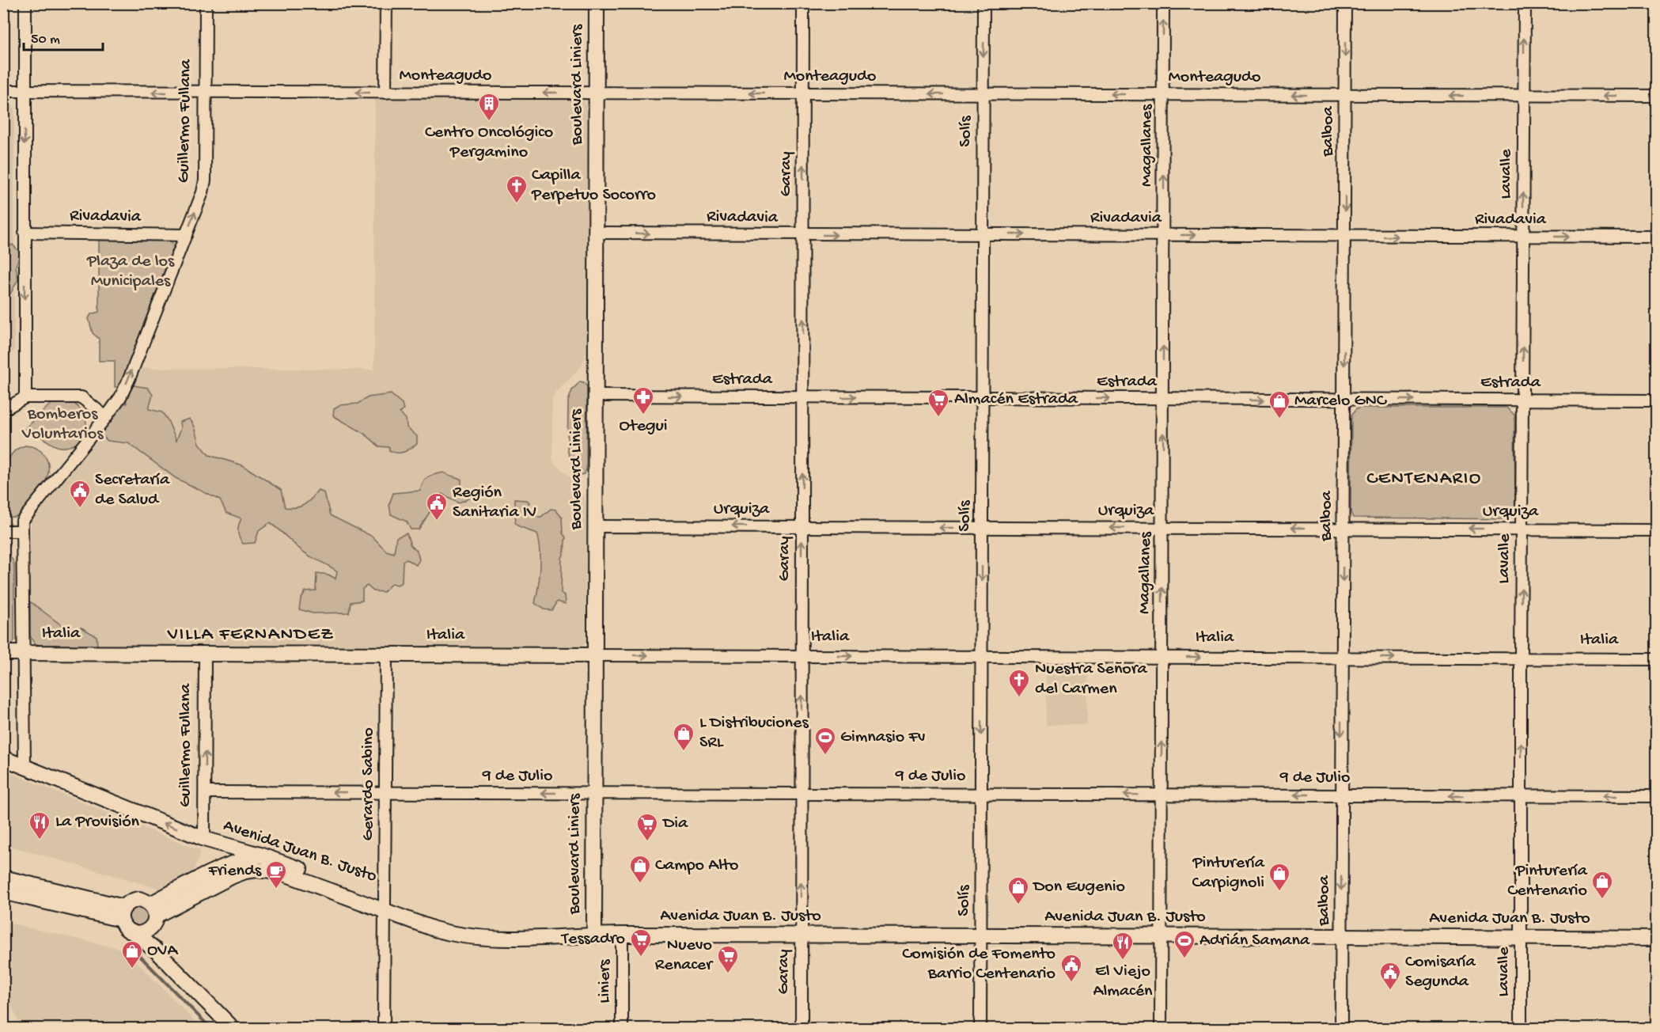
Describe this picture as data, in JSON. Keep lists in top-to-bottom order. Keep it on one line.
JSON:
{"streets":{"main road":["Boulevard Liniers","Italia","Avenida Juan B. Justo"],"street":["Monteagudo","Guillermo Fullana","Solís","Balboa","Magallanes","Garay","Lavalle","Rivadavia","Estrada","Urquiza","9 de Julio","Gerardo Sabino","Liniers"]},"crossings":[["Monteagudo","Boulevard Liniers"],["Monteagudo","Guillermo Fullana"],["Monteagudo","Solís"],["Monteagudo","Balboa"],["Monteagudo","Magallanes"],["Monteagudo","Garay"],["Monteagudo","Lavalle"],["Boulevard Liniers","Rivadavia"],["Boulevard Liniers","Estrada"],["Boulevard Liniers","Urquiza"],["Boulevard Liniers","Italia"],["Boulevard Liniers","9 de Julio"],["Boulevard Liniers","Avenida Juan B. Justo"],["Guillermo Fullana","Rivadavia"],["Guillermo Fullana","Italia"],["Guillermo Fullana","9 de Julio"],["Guillermo Fullana","Avenida Juan B. Justo"],["Solís","Rivadavia"],["Solís","Estrada"],["Solís","Urquiza"],["Solís","Italia"],["Solís","9 de Julio"],["Solís","Avenida Juan B. Justo"],["Balboa","Rivadavia"],["Balboa","Estrada"],["Balboa","Urquiza"],["Balboa","Italia"],["Balboa","9 de Julio"],["Balboa","Avenida Juan B. Justo"],["Magallanes","Rivadavia"],["Magallanes","Estrada"],["Magallanes","Urquiza"],["Magallanes","Italia"],["Magallanes","9 de Julio"],["Magallanes","Avenida Juan B. Justo"],["Garay","Rivadavia"],["Garay","Estrada"],["Garay","Urquiza"],["Garay","Italia"],["Garay","9 de Julio"],["Garay","Avenida Juan B. Justo"],["Lavalle","Rivadavia"],["Lavalle","Estrada"],["Lavalle","Urquiza"],["Lavalle","Italia"],["Lavalle","9 de Julio"],["Lavalle","Avenida Juan B. Justo"],["Italia","Gerardo Sabino"],["9 de Julio","Gerardo Sabino"],["Gerardo Sabino","Avenida Juan B. Justo"],["Avenida Juan B. Justo","Liniers"]],"one_way":["Monteagudo","Guillermo Fullana","Balboa","Magallanes","Garay","Lavalle","Rivadavia","Estrada","Urquiza","Italia","9 de Julio"],"districts":["CENTENARIO","VILLA FERNANDEZ"],"parks":["Plaza de los Municipales","Bomberos Voluntarios"],"places":{"building":["Centro Oncológico Pergamino"],"church":["Capilla Perpetuo Socorro","Nuestra Señora del Carmen"],"pharmacy":["Otegui"],"supermarket":["Almacén Estrada","Dia","Tessadro","Nuevo Renacer"],"shop":["Marcelo GNC","L Distribuciones SRL","Campo Alto","Pinturería Carpignoli","Pinturería Centenario","Don Eugenio","OVA"],"public building":["Secretaría de Salud","Región Sanitaria IV","Comisión de Fomento Barrio Centenario","Comisaría Segunda"],"sports":["Gimnasio Fv","Adrián Samana"],"restaurant":["La Provisión","El Viejo Almacén"],"cafe":["Friends"]},"scale_bar":"50 m"}
